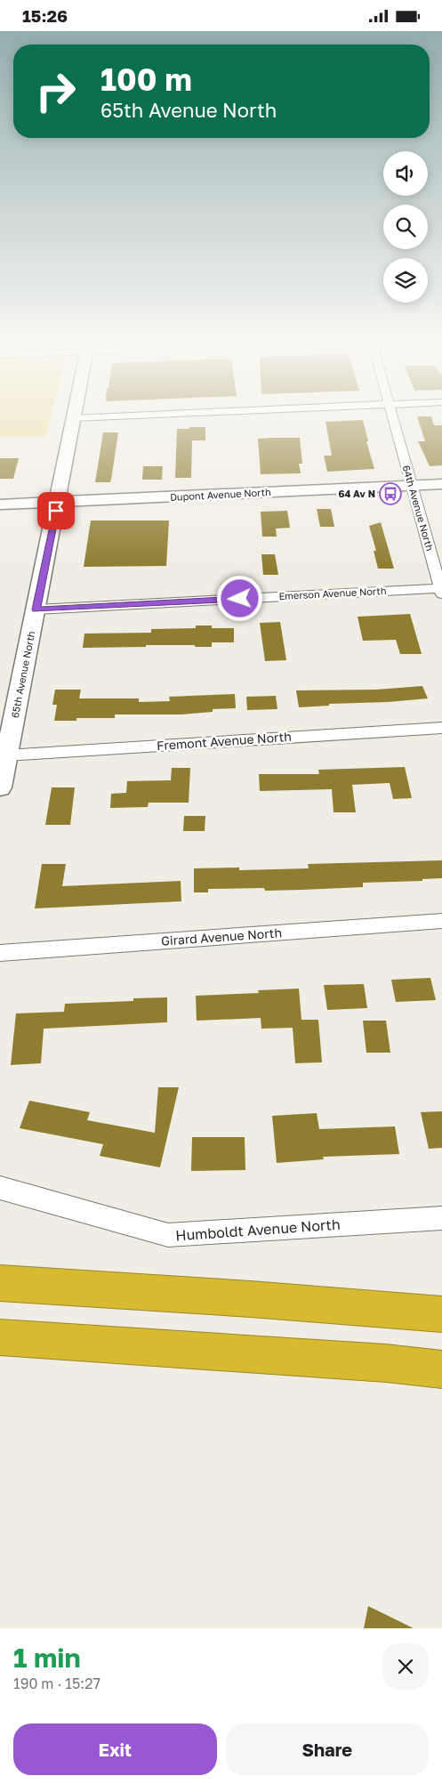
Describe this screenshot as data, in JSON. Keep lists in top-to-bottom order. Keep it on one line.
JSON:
{"streets":{"street":["Dupont Avenue North","64th Avenue North","Emerson Avenue North","65th Avenue North","Fremont Avenue North","Girard Avenue North","Humboldt Avenue North"]},"crossings":[["Dupont Avenue North","64th Avenue North"],["Dupont Avenue North","65th Avenue North"],["64th Avenue North","Emerson Avenue North"],["Emerson Avenue North","65th Avenue North"],["65th Avenue North","Fremont Avenue North"]],"places":{"bus stop":["64 Av N"]},"page":{"status":"15:26","turn":["100 m","65th Avenue North"],"heading":["1 min","190 m · 15:27"],"buttons":["Exit","Share"]}}
